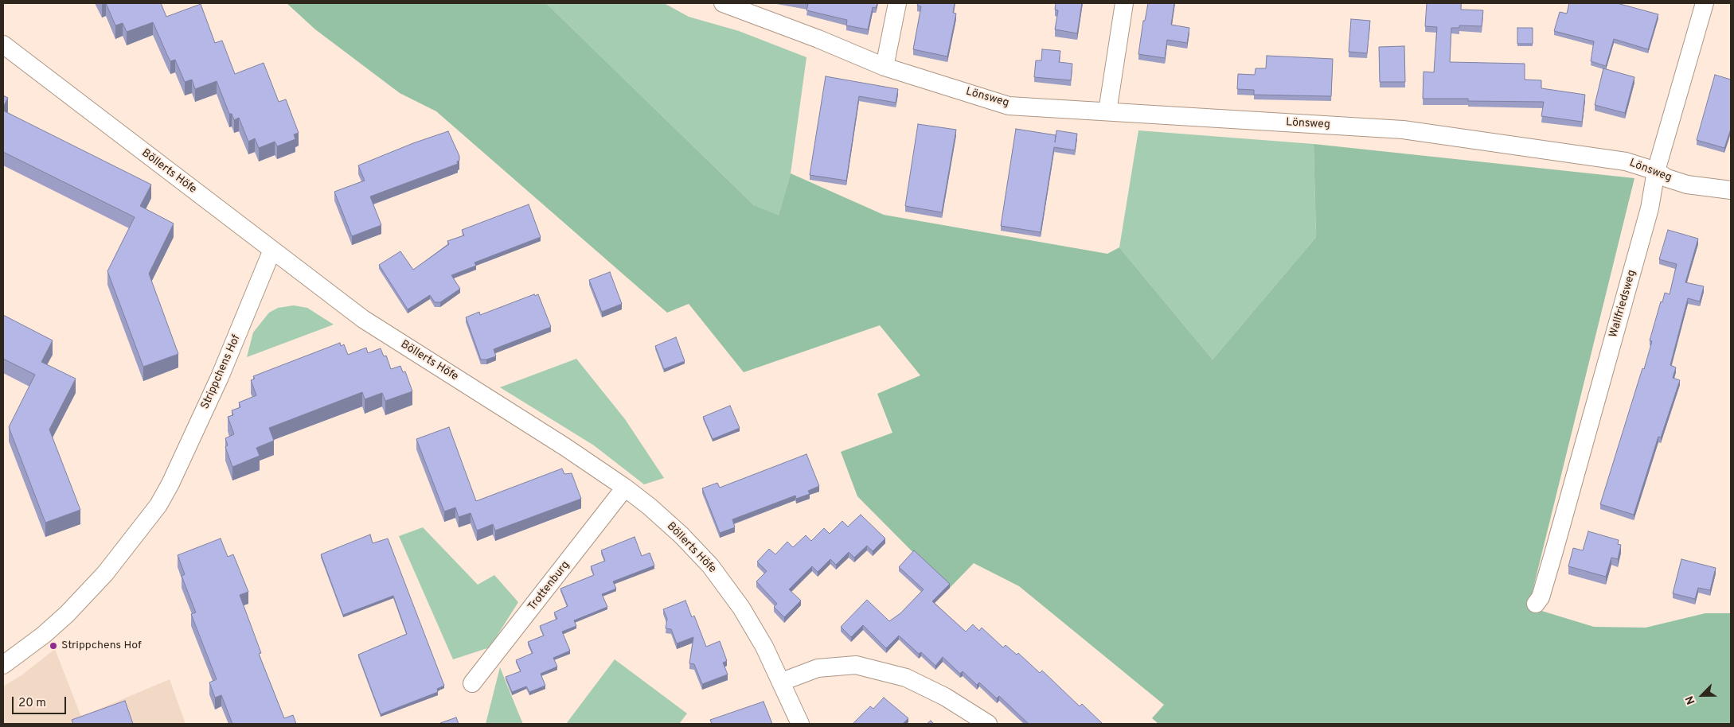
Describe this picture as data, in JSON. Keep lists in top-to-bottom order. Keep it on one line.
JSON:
{"streets":{"street":["Lönsweg","Böllerts Höfe","Wallfriedsweg","Strippchens Hof","Trottenburg"]},"crossings":[["Lönsweg","Wallfriedsweg"],["Böllerts Höfe","Strippchens Hof"],["Böllerts Höfe","Trottenburg"]],"places":["Strippchens Hof"],"scale_bar":"20 m","north":"bottom left"}
